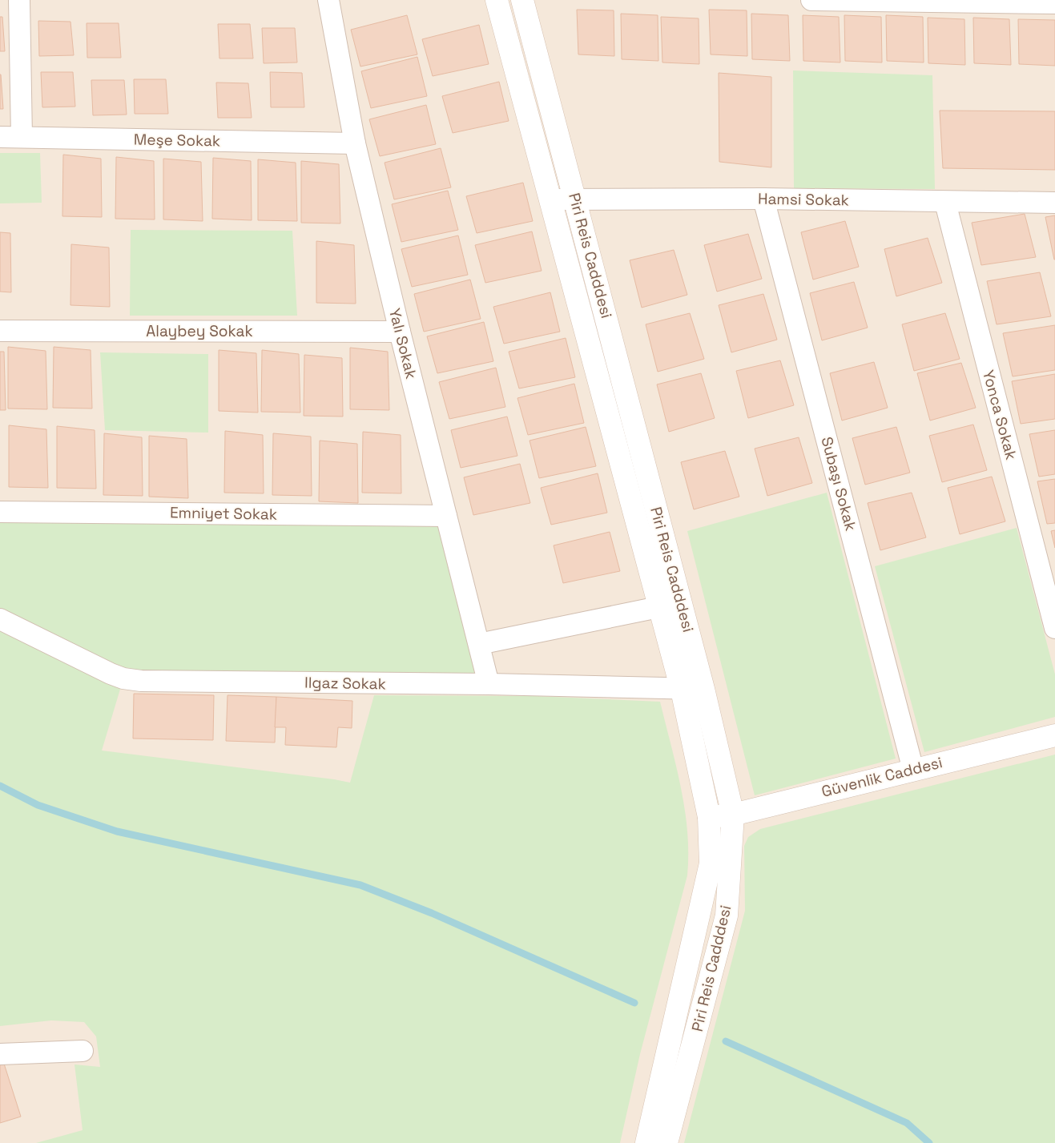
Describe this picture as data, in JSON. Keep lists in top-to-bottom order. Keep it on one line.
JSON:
{"streets":{"main road":["Piri Reis Cadddesi","Güvenlik Caddesi"],"street":["Meşe Sokak","Hamsi Sokak","Alaybey Sokak","Yalı Sokak","Yonca Sokak","Subaşı Sokak","Emniyet Sokak","Ilgaz Sokak"]},"crossings":[["Meşe Sokak","Yalı Sokak"],["Hamsi Sokak","Piri Reis Cadddesi"],["Hamsi Sokak","Yonca Sokak"],["Hamsi Sokak","Subaşı Sokak"],["Piri Reis Cadddesi","Ilgaz Sokak"],["Piri Reis Cadddesi","Güvenlik Caddesi"],["Alaybey Sokak","Yalı Sokak"],["Yalı Sokak","Emniyet Sokak"],["Yalı Sokak","Ilgaz Sokak"],["Subaşı Sokak","Güvenlik Caddesi"]]}
